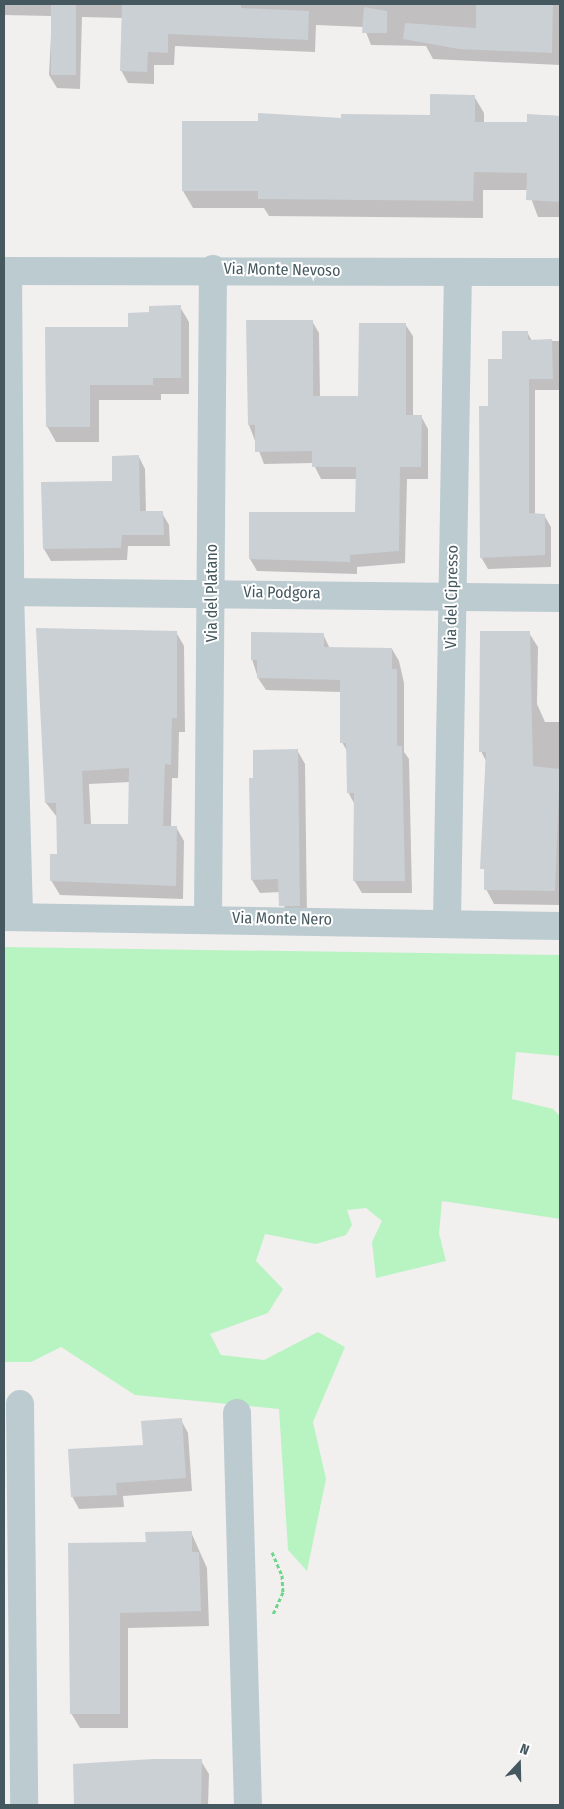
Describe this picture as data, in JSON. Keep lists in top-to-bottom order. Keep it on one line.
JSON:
{"streets":{"street":["Via Monte Nevoso","Via del Platano","Via Podgora","Via del Cipresso","Via Monte Nero"]},"crossings":[["Via Monte Nevoso","Via del Platano"],["Via Monte Nevoso","Via del Cipresso"],["Via del Platano","Via Podgora"],["Via del Platano","Via Monte Nero"],["Via Podgora","Via del Cipresso"],["Via del Cipresso","Via Monte Nero"]],"north":"top"}
